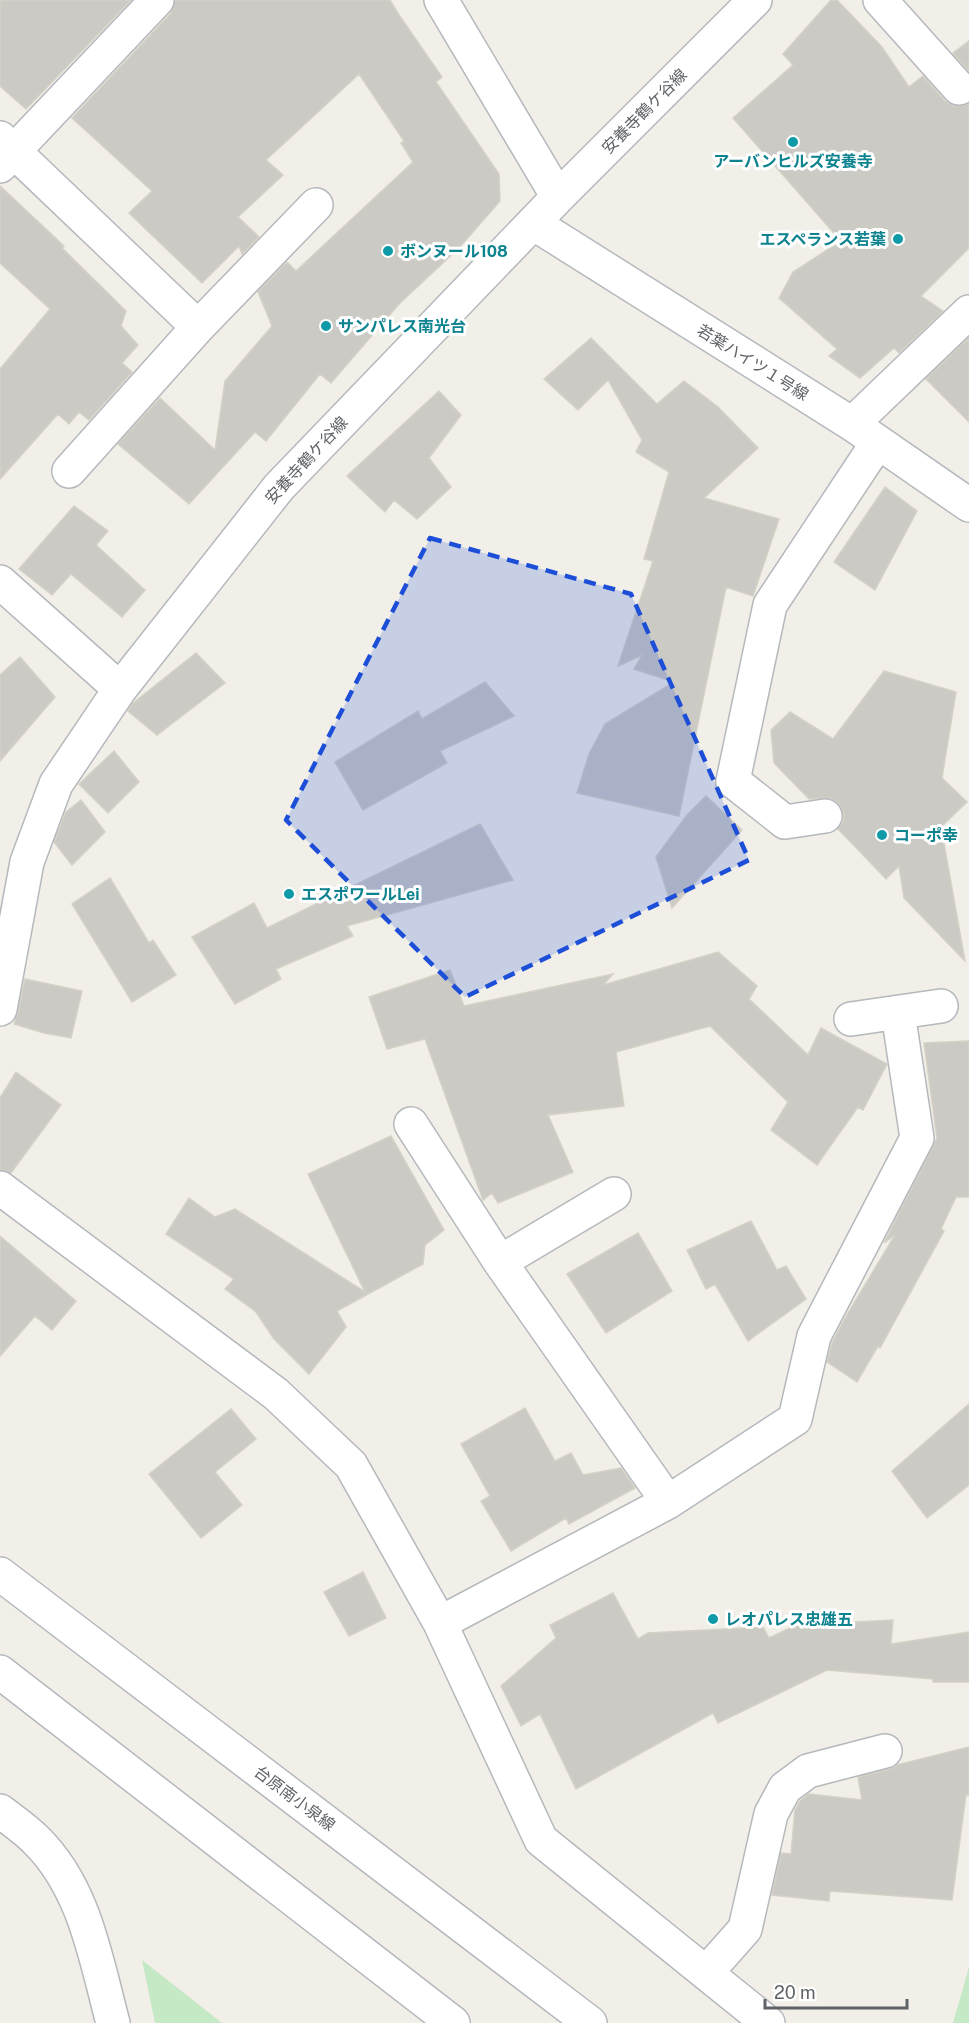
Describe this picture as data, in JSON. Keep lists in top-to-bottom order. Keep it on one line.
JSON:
{"streets":{"street":["安養寺鶴ケ谷線","若葉ハイツ１号線","台原南小泉線"]},"crossings":[["安養寺鶴ケ谷線","若葉ハイツ１号線"]],"places":["アーバンヒルズ安養寺","エスペランス若葉","ボンヌール108","サンパレス南光台","コーポ幸","エスポワールLei","レオパレス忠雄五"],"scale_bar":"20 m"}
